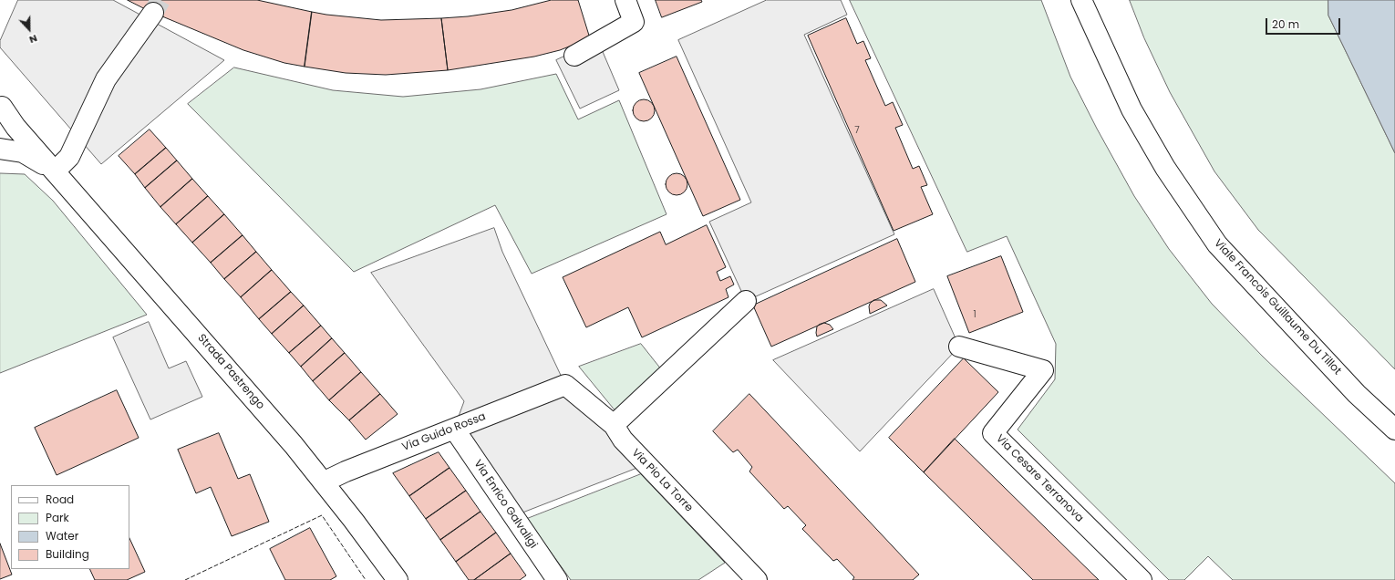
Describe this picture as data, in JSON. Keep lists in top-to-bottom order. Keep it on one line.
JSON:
{"streets":{"street":["Viale Francois Guillaume Du Tillot","Strada Pastrengo","Via Guido Rossa","Via Cesare Terranova","Via Pio La Torre","Via Enrico Galvaligi"]},"crossings":[["Strada Pastrengo","Via Guido Rossa"],["Via Guido Rossa","Via Pio La Torre"],["Via Guido Rossa","Via Enrico Galvaligi"]],"house_numbers":["7","1"],"legend":["Road","Park","Water","Building"],"scale_bar":"20 m","north":"bottom"}
